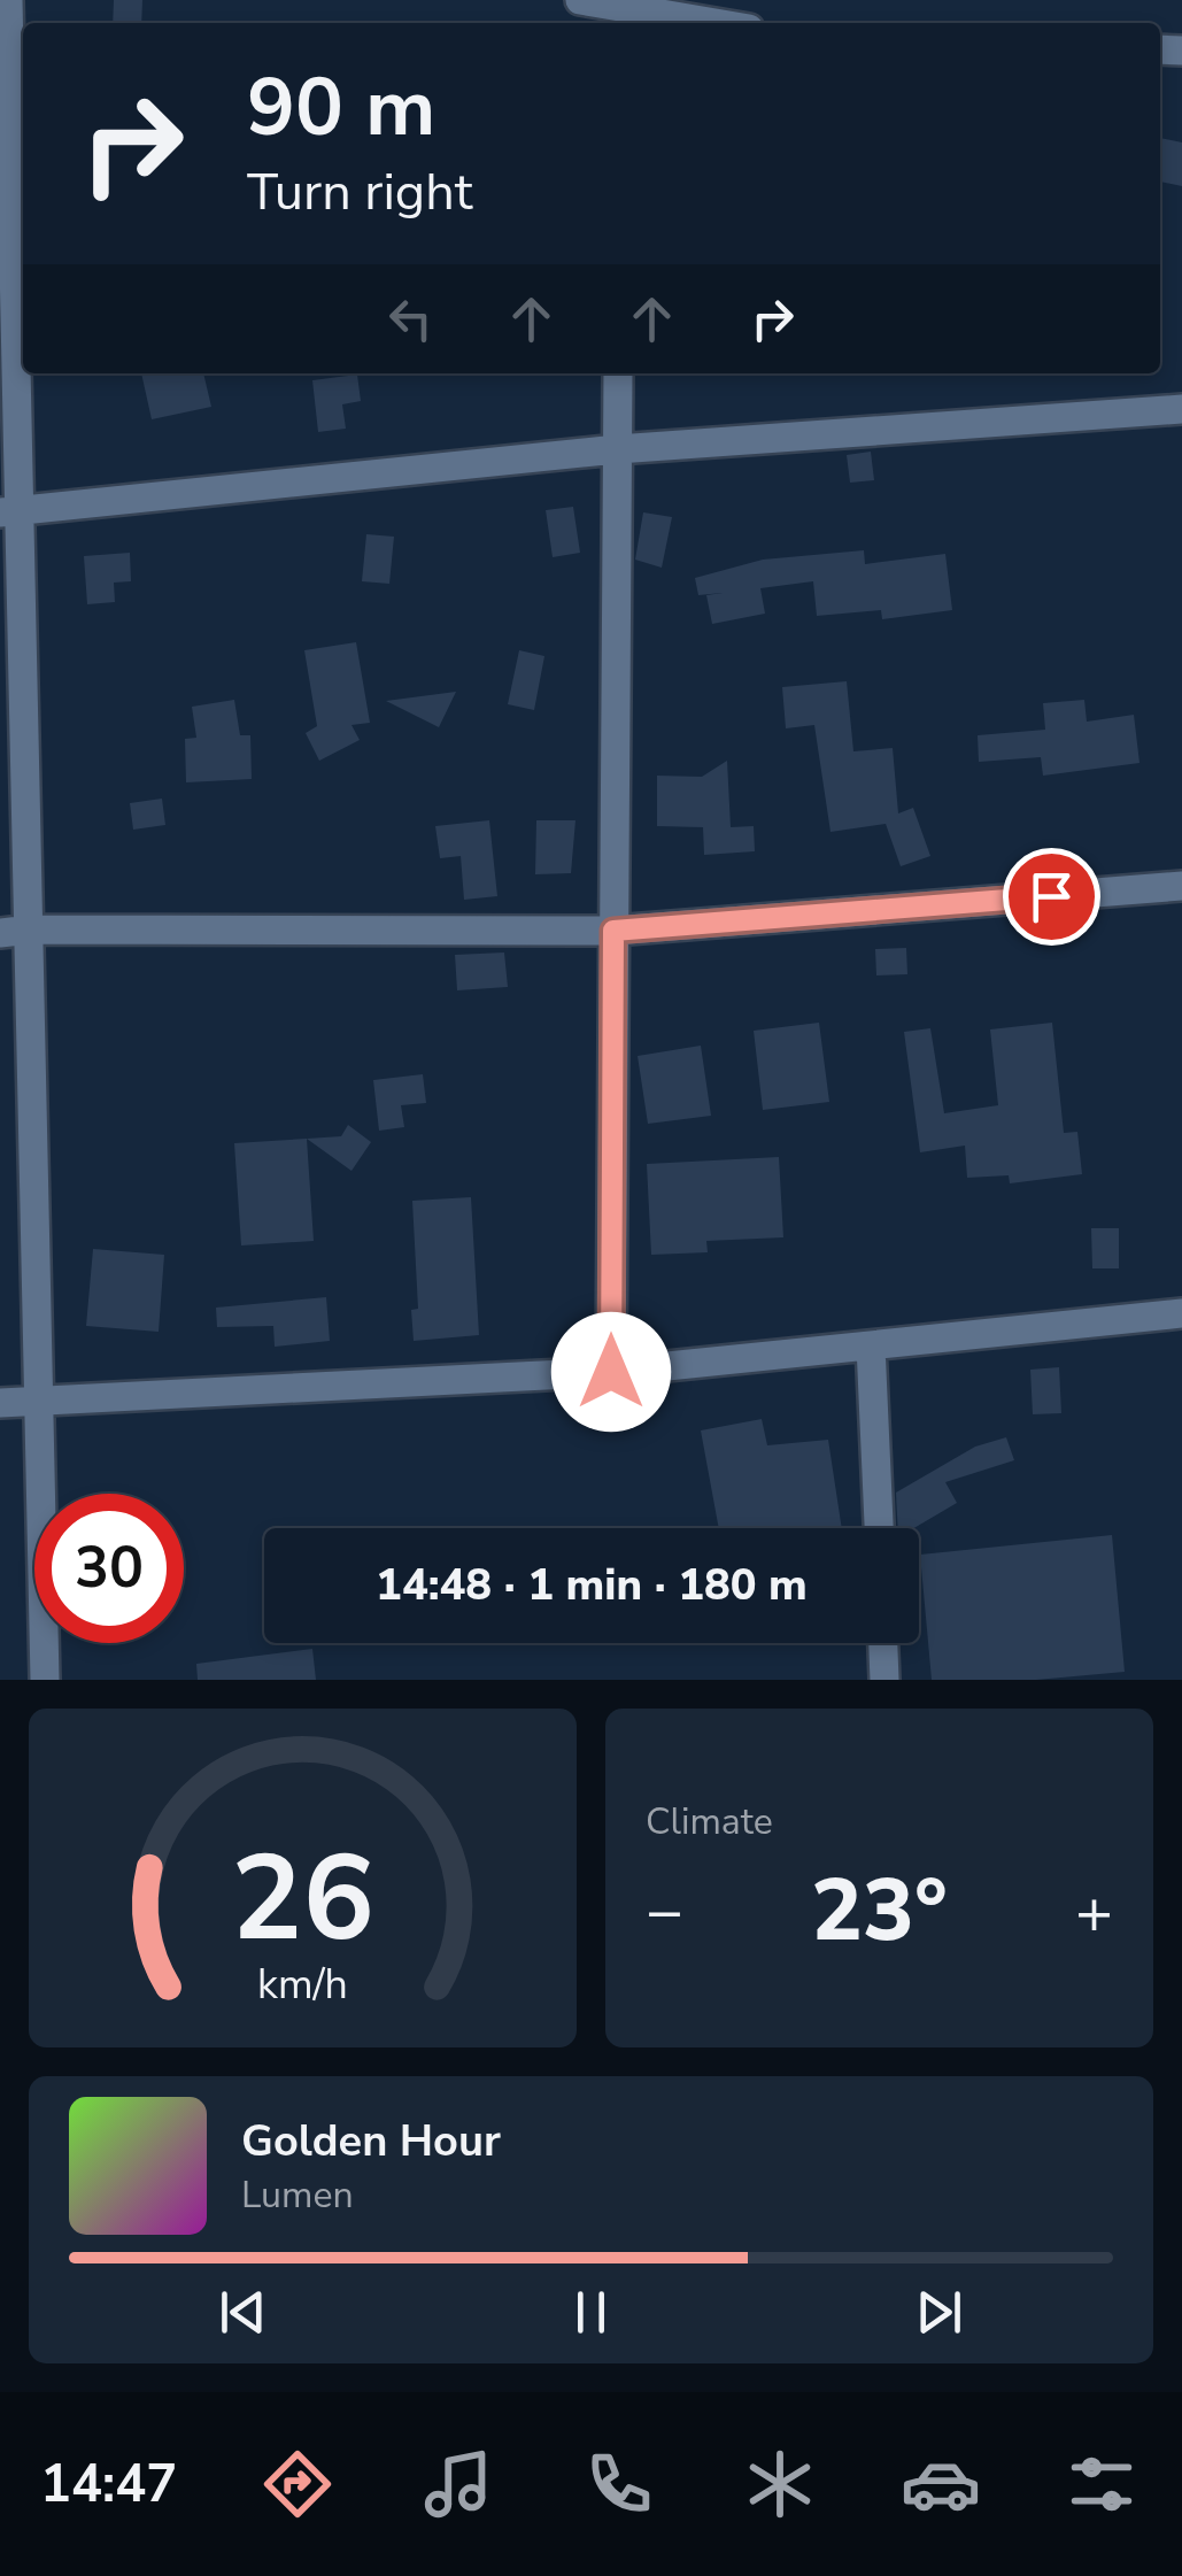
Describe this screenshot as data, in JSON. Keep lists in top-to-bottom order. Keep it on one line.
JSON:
{"page":{"turn":["90 m","Turn right"],"limit":"30","trip":"14:48 · 1 min · 180 m","tile":"Climate","heat":["−","23°","+"],"song":["Golden Hour","Lumen"],"tabs":"14:47","gauge":["26","km/h"]}}
